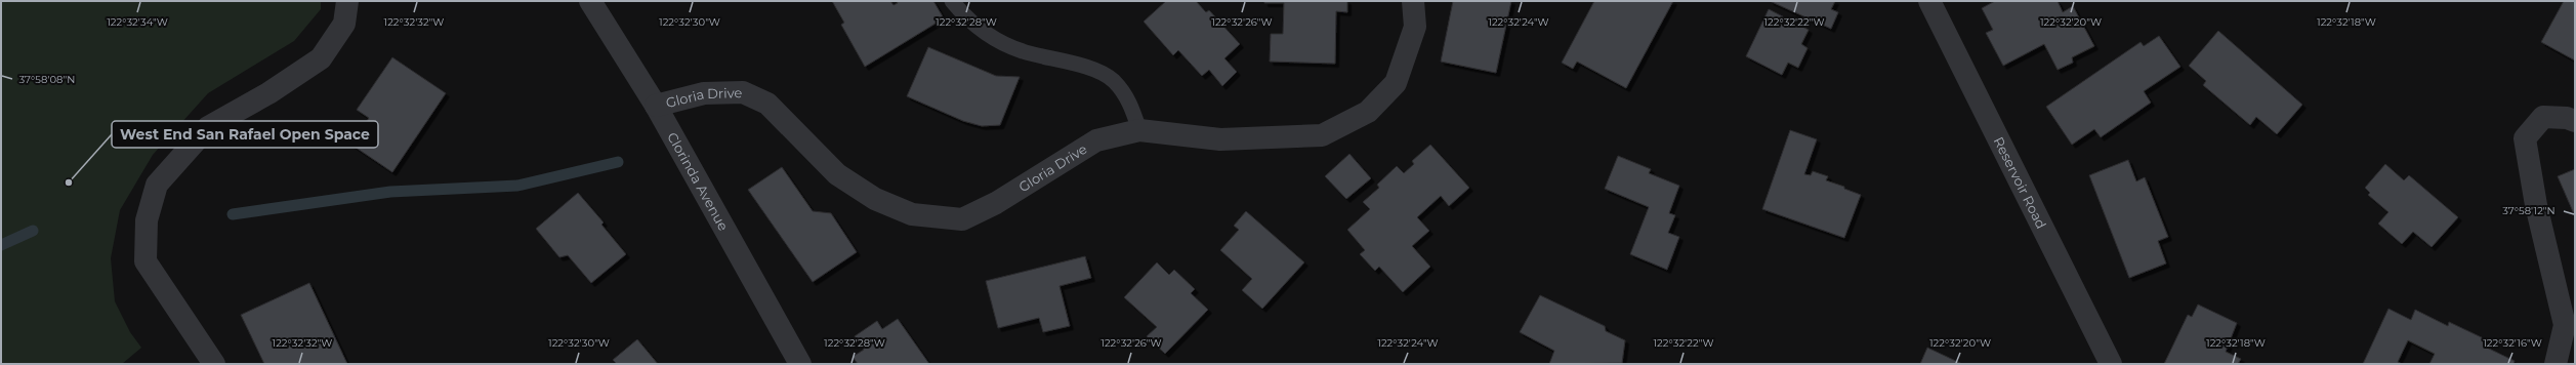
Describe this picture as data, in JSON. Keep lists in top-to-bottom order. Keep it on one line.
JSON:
{"streets":{"street":["Gloria Drive","Clorinda Avenue","Reservoir Road"]},"crossings":[["Gloria Drive","Clorinda Avenue"]],"places":["West End San Rafael Open Space"],"coordinates":["122°32'34\"W","122°32'32\"W","122°32'30\"W","122°32'28\"W","122°32'26\"W","122°32'24\"W","122°32'22\"W","122°32'20\"W","122°32'18\"W","37°58'08\"N","37°58'12\"N","122°32'16\"W"]}
